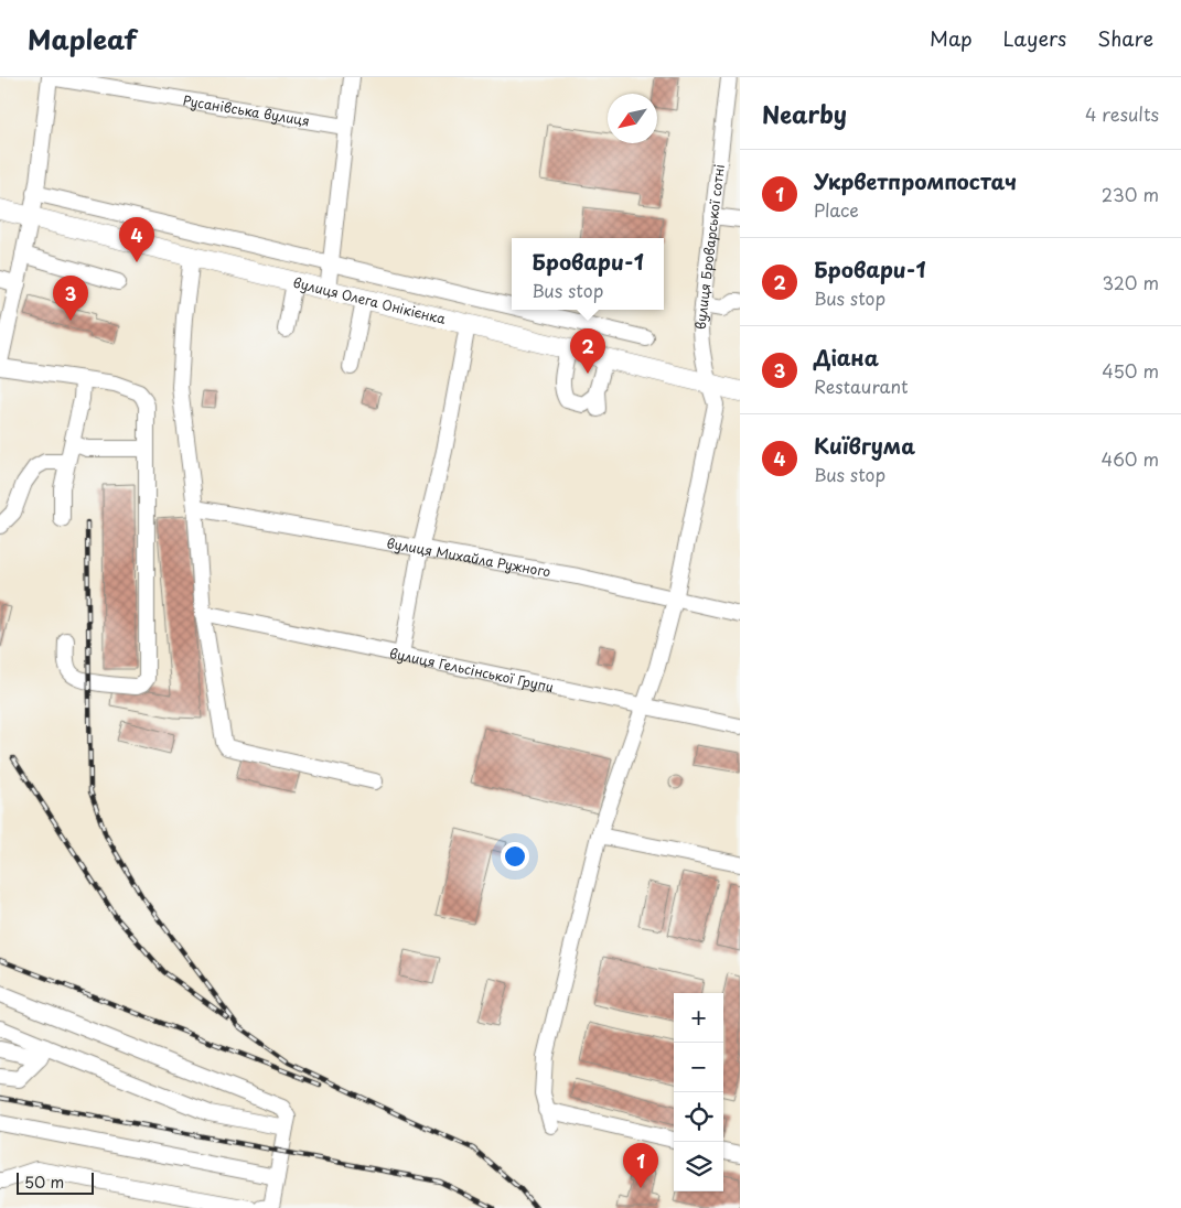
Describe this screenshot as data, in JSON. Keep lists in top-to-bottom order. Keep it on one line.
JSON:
{"streets":{"main road":["вулиця Олега Онікієнка"],"street":["Русанівська вулиця","вулиця Броварської сотні","вулиця Михайла Ружного","вулиця Гельсінської Групи"]},"crossings":[["вулиця Броварської сотні","вулиця Олега Онікієнка"],["вулиця Броварської сотні","вулиця Михайла Ружного"],["вулиця Броварської сотні","вулиця Гельсінської Групи"]],"scale_bar":"50 m","north":"bottom left","page":{"header":"Mapleaf","nav":["Map","Layers","Share"],"heading":["Nearby","4 results"],"list":[{"mark":"1","name":"Укрветпромпостач","note":"Place","value":"230 m"},{"mark":"2","name":"Бровари-1","note":"Bus stop","value":"320 m"},{"mark":"3","name":"Діана","note":"Restaurant","value":"450 m"},{"mark":"4","name":"Київгума","note":"Bus stop","value":"460 m"}],"pins":["4","3","2","1"],"popup":["Бровари-1","Bus stop"],"map_buttons":["+","−"],"scale":"50 m"}}
